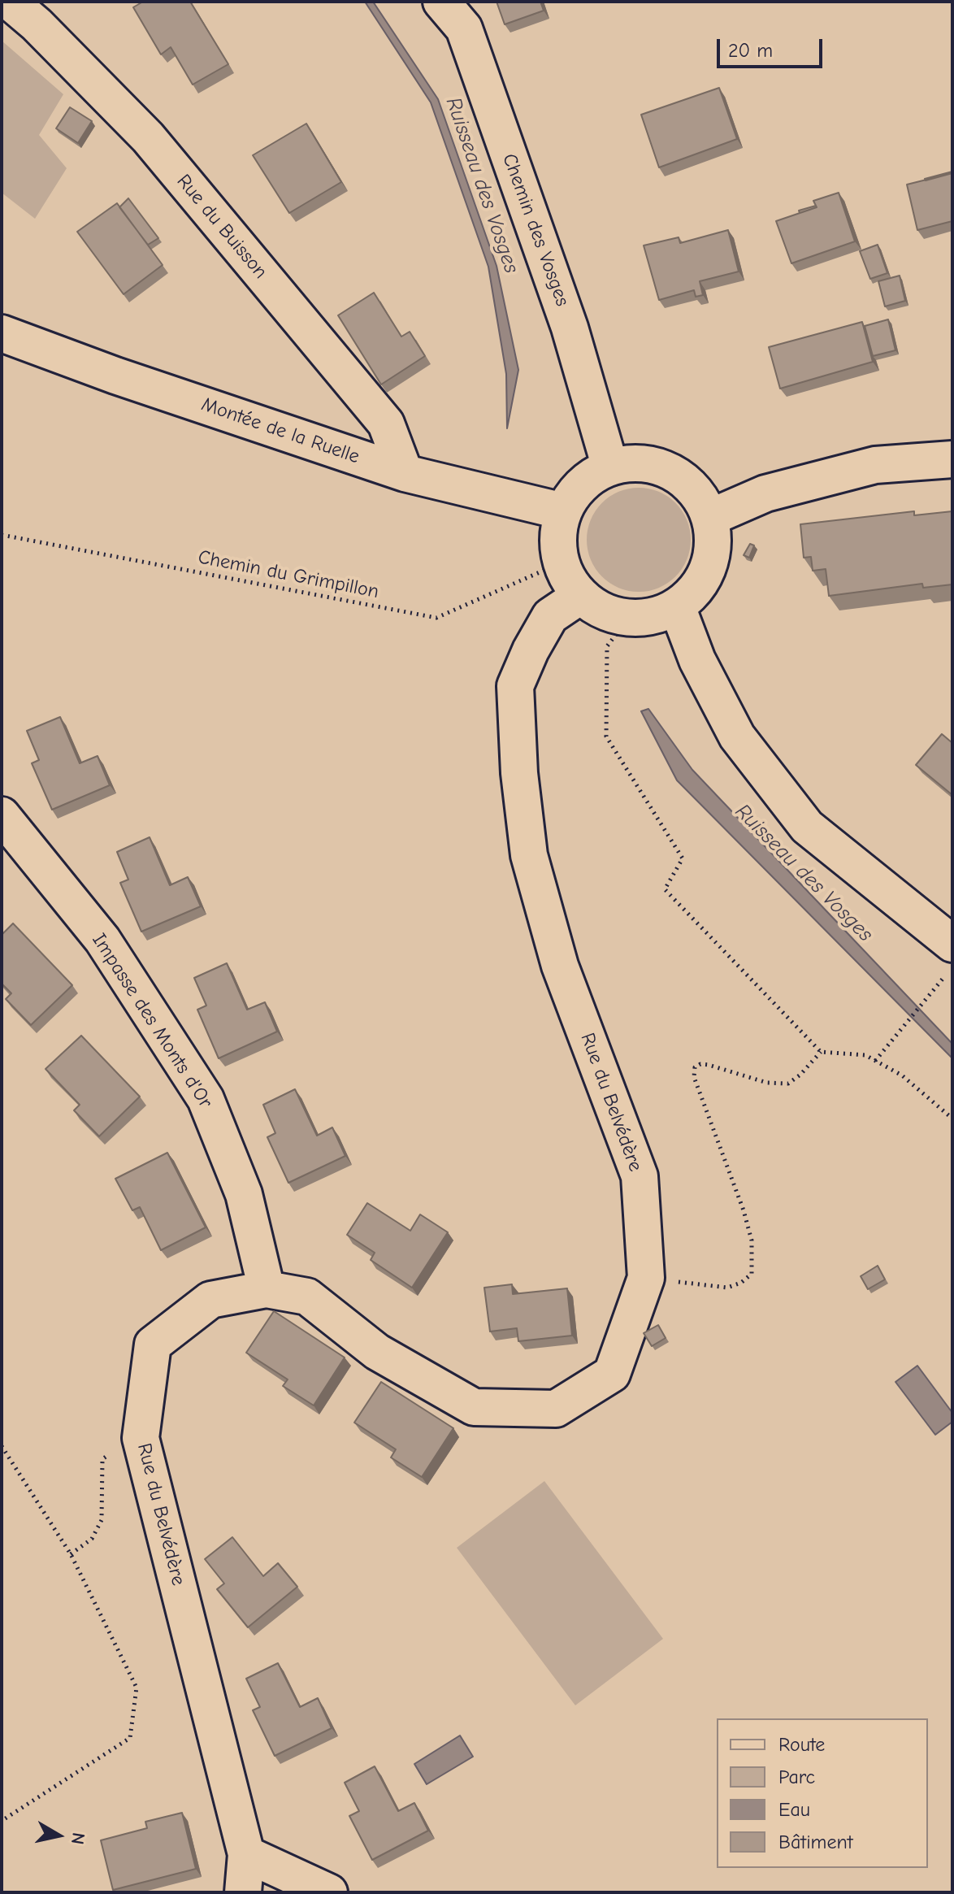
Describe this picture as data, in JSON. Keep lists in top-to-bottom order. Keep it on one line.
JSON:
{"streets":{"street":["Rue du Buisson","Chemin des Vosges","Montée de la Ruelle","Impasse des Monts d'Or","Rue du Belvédère"],"path":["Chemin du Grimpillon"]},"crossings":[["Rue du Buisson","Montée de la Ruelle"],["Chemin des Vosges","Montée de la Ruelle"],["Chemin des Vosges","Chemin du Grimpillon"],["Chemin des Vosges","Rue du Belvédère"],["Montée de la Ruelle","Chemin du Grimpillon"],["Montée de la Ruelle","Rue du Belvédère"],["Chemin du Grimpillon","Rue du Belvédère"],["Impasse des Monts d'Or","Rue du Belvédère"]],"water":["Ruisseau des Vosges"],"legend":["Route","Parc","Eau","Bâtiment"],"scale_bar":"20 m","north":"right"}
